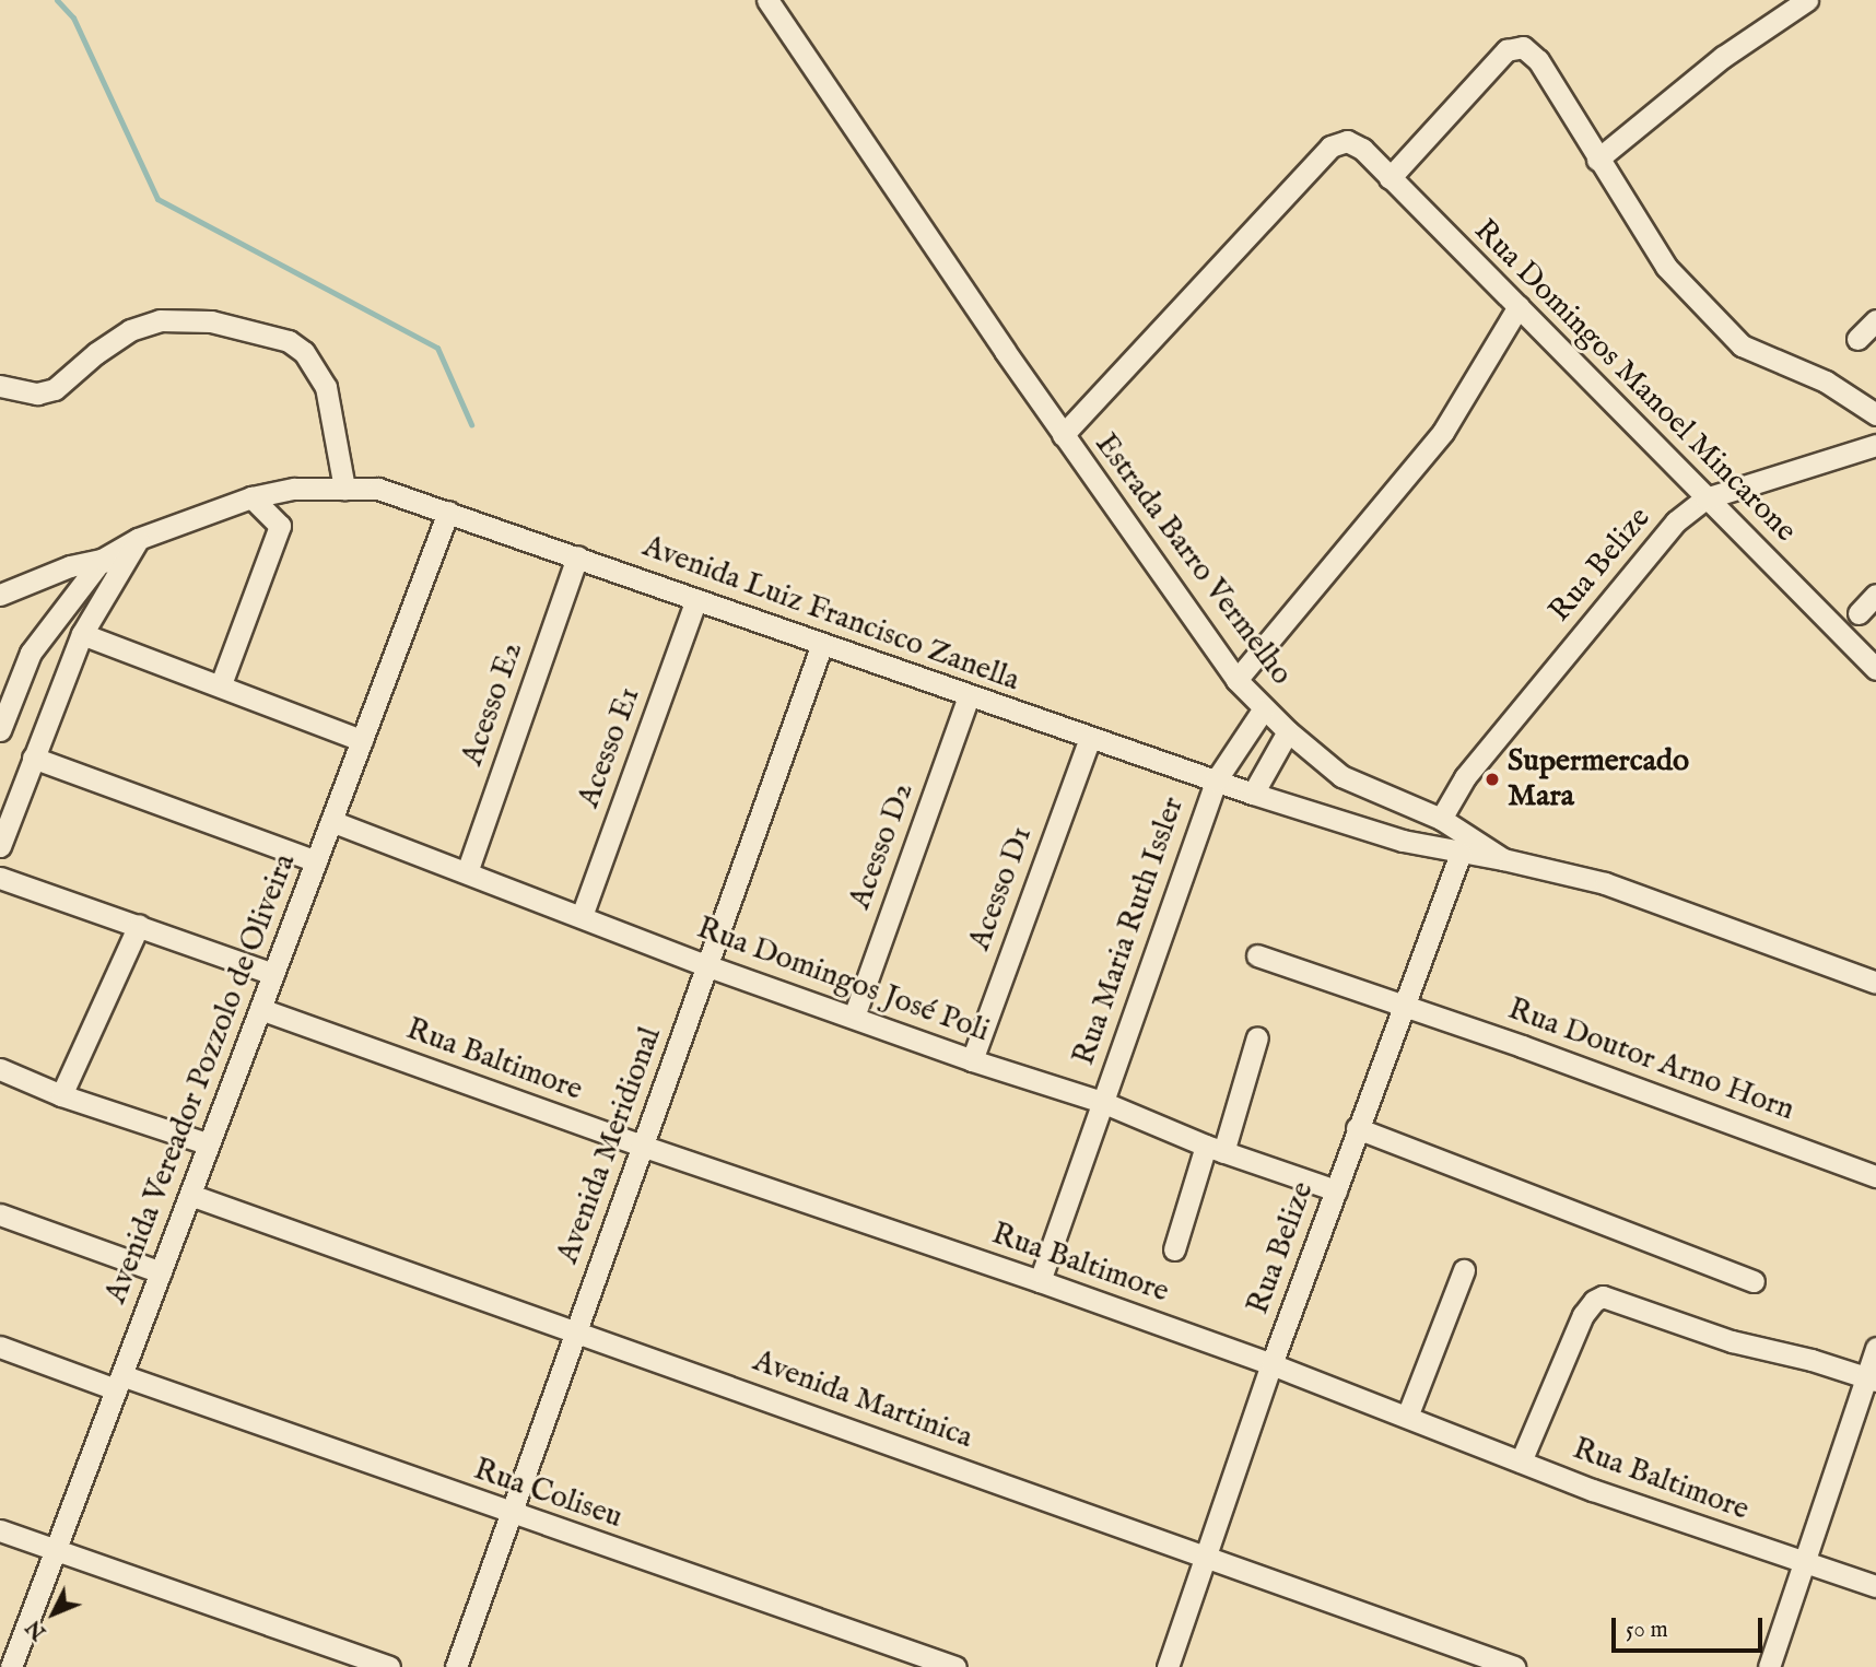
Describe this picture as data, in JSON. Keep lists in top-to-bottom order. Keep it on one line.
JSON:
{"streets":{"street":["Rua Domingos Manoel Mincarone","Estrada Barro Vermelho","Rua Belize","Avenida Luiz Francisco Zanella","Acesso E2","Acesso E1","Acesso D2","Acesso D1","Rua Maria Ruth Issler","Rua Domingos José Poli","Rua Baltimore","Rua Doutor Arno Horn","Avenida Vereador Pozzolo de Oliveira","Avenida Meridional","Avenida Martinica","Rua Coliseu"]},"crossings":[["Rua Domingos Manoel Mincarone","Estrada Barro Vermelho"],["Rua Domingos Manoel Mincarone","Rua Belize"],["Estrada Barro Vermelho","Rua Belize"],["Estrada Barro Vermelho","Avenida Luiz Francisco Zanella"],["Estrada Barro Vermelho","Rua Maria Ruth Issler"],["Rua Belize","Avenida Luiz Francisco Zanella"],["Rua Belize","Rua Domingos José Poli"],["Rua Belize","Rua Baltimore"],["Rua Belize","Rua Doutor Arno Horn"],["Rua Belize","Avenida Martinica"],["Avenida Luiz Francisco Zanella","Acesso E2"],["Avenida Luiz Francisco Zanella","Acesso E1"],["Avenida Luiz Francisco Zanella","Acesso D2"],["Avenida Luiz Francisco Zanella","Acesso D1"],["Avenida Luiz Francisco Zanella","Rua Maria Ruth Issler"],["Avenida Luiz Francisco Zanella","Avenida Vereador Pozzolo de Oliveira"],["Avenida Luiz Francisco Zanella","Avenida Meridional"],["Acesso E2","Rua Domingos José Poli"],["Acesso E1","Rua Domingos José Poli"],["Acesso D2","Rua Domingos José Poli"],["Acesso D1","Rua Domingos José Poli"],["Rua Maria Ruth Issler","Rua Domingos José Poli"],["Rua Maria Ruth Issler","Rua Baltimore"],["Rua Domingos José Poli","Avenida Vereador Pozzolo de Oliveira"],["Rua Domingos José Poli","Avenida Meridional"],["Rua Baltimore","Avenida Vereador Pozzolo de Oliveira"],["Rua Baltimore","Avenida Meridional"],["Avenida Vereador Pozzolo de Oliveira","Avenida Martinica"],["Avenida Vereador Pozzolo de Oliveira","Rua Coliseu"],["Avenida Meridional","Avenida Martinica"],["Avenida Meridional","Rua Coliseu"]],"places":["Supermercado Mara"],"scale_bar":"50 m","north":"bottom left"}
